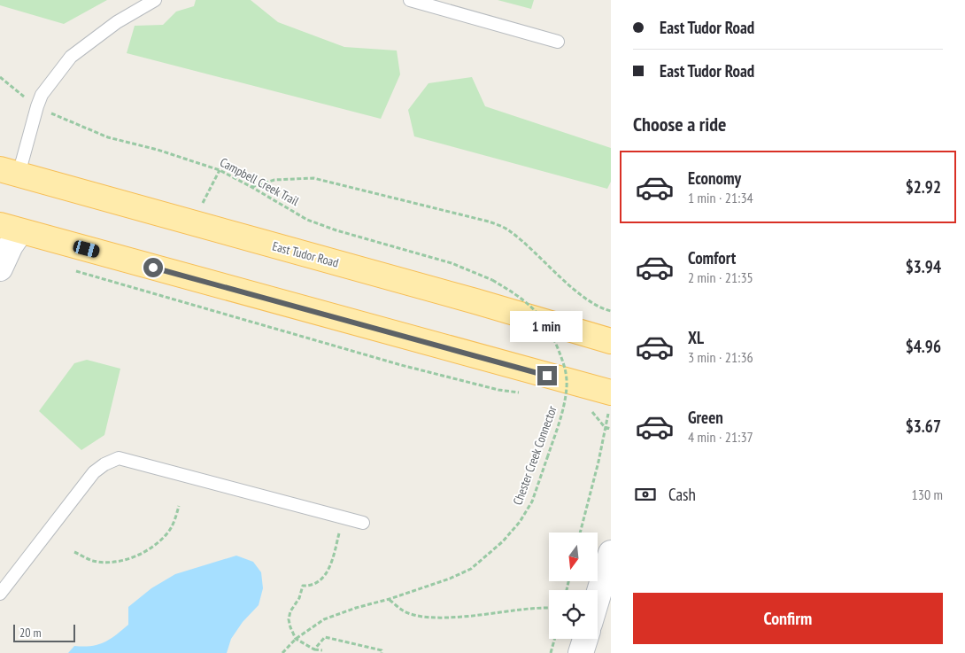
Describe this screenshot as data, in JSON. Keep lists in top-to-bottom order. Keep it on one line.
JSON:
{"streets":{"main road":["East Tudor Road"],"path":["Campbell Creek Trail","Chester Creek Connector"]},"crossings":[["Campbell Creek Trail","Chester Creek Connector"]],"scale_bar":"20 m","north":"bottom","page":{"banner":["East Tudor Road","East Tudor Road"],"heading":"Choose a ride","list":[{"name":"Economy","note":"1 min · 21:34","value":"$2.92"},{"name":"Comfort","note":"2 min · 21:35","value":"$3.94"},{"name":"XL","note":"3 min · 21:36","value":"$4.96"},{"name":"Green","note":"4 min · 21:37","value":"$3.67"}],"bubble":"1 min","pay":["Cash","130 m"],"buttons":"Confirm","scale":"20 m"}}
